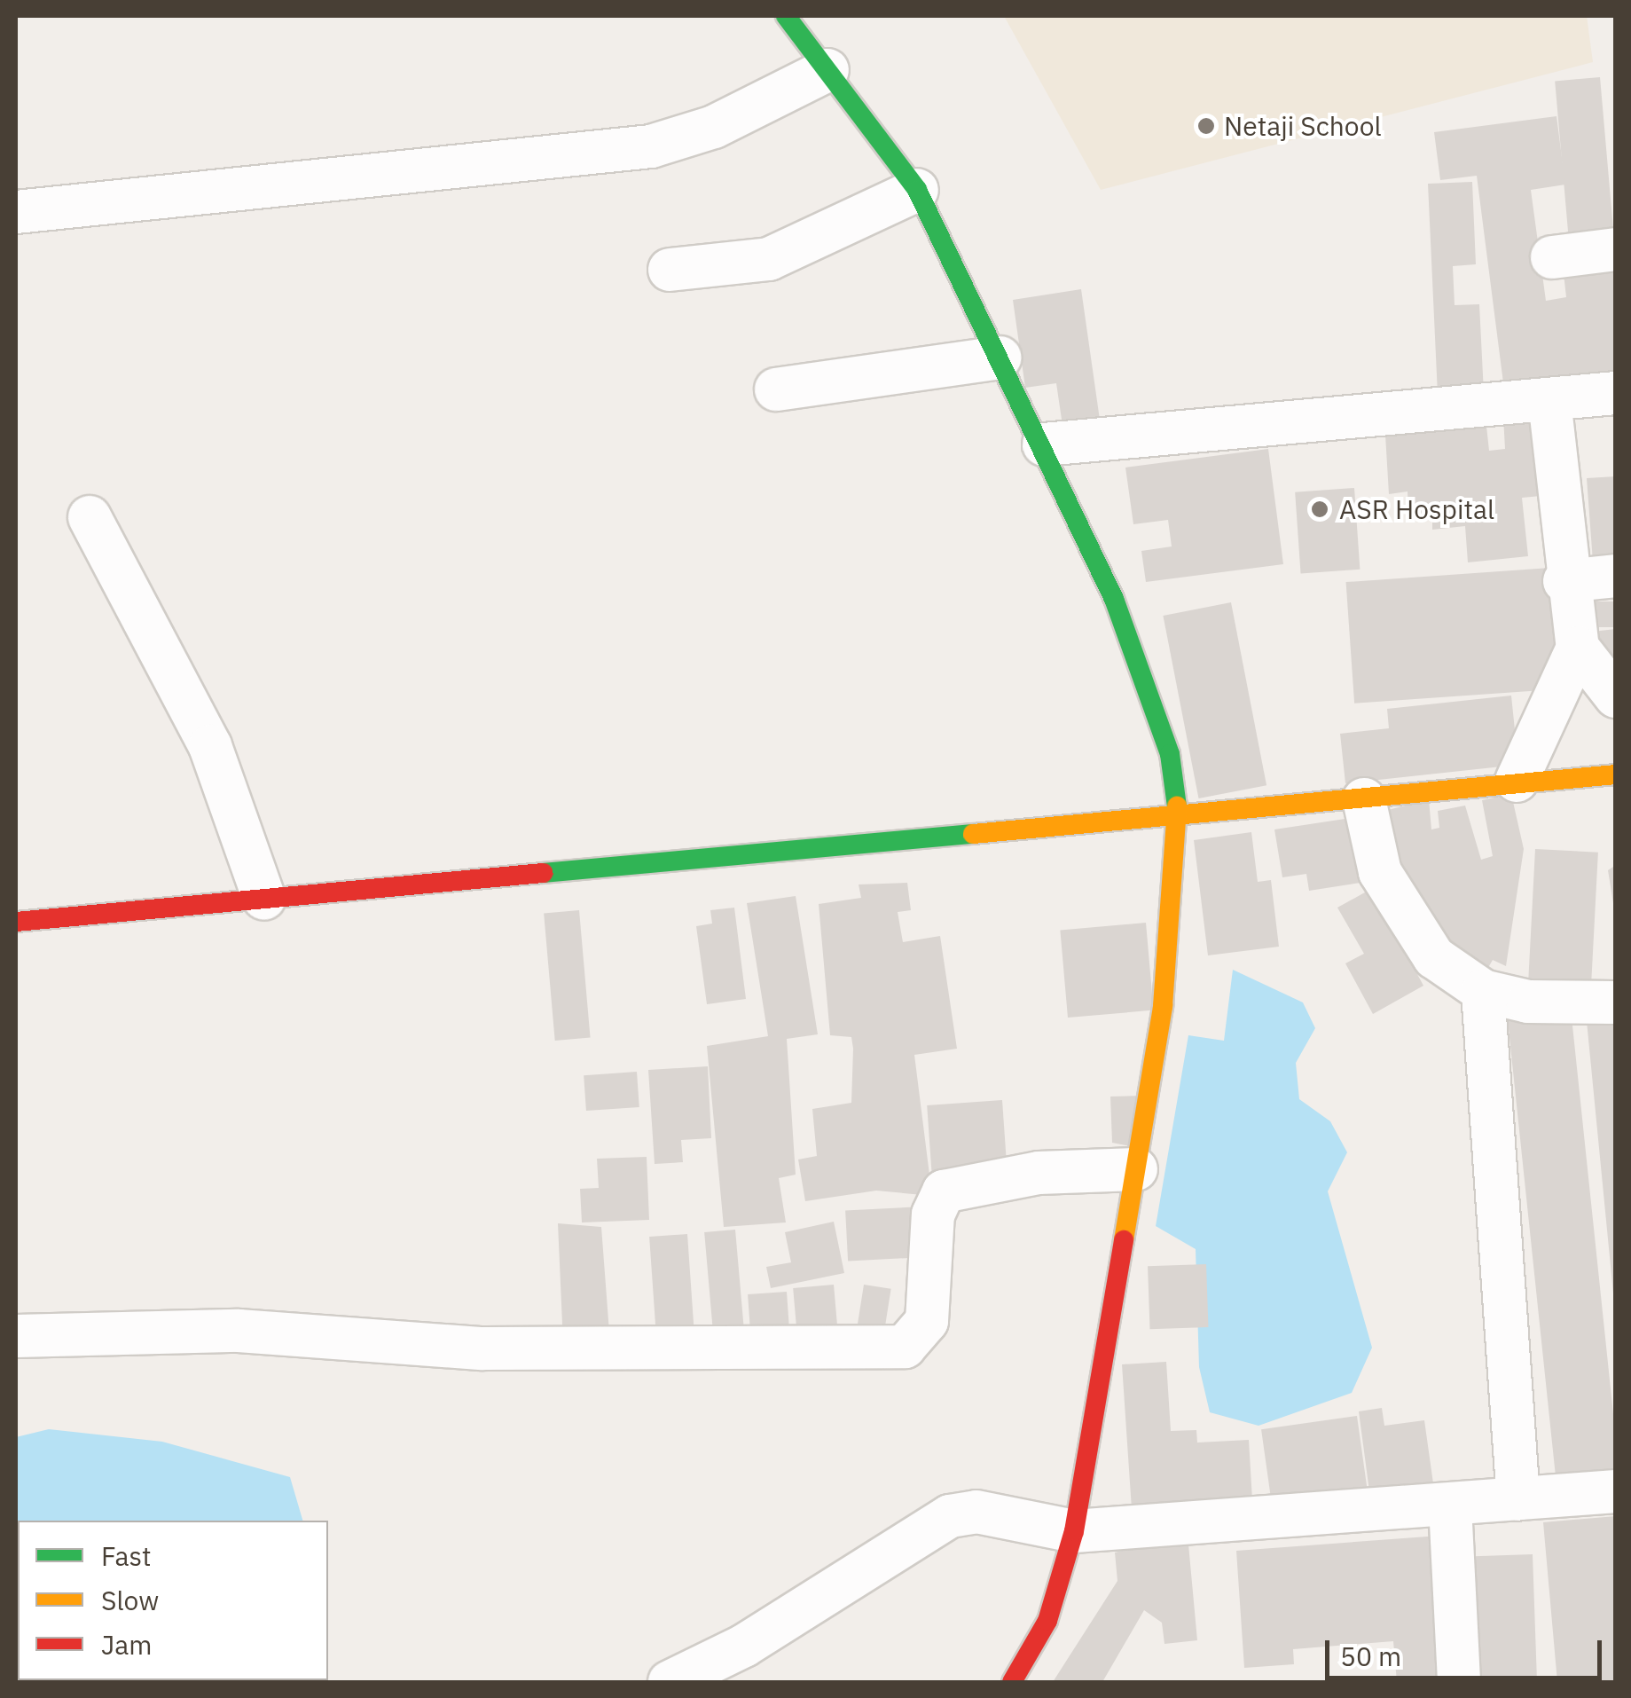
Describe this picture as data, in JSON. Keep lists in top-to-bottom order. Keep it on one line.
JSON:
{"places":["Netaji School","ASR Hospital"],"legend":["Fast","Slow","Jam"],"scale_bar":"50 m"}
